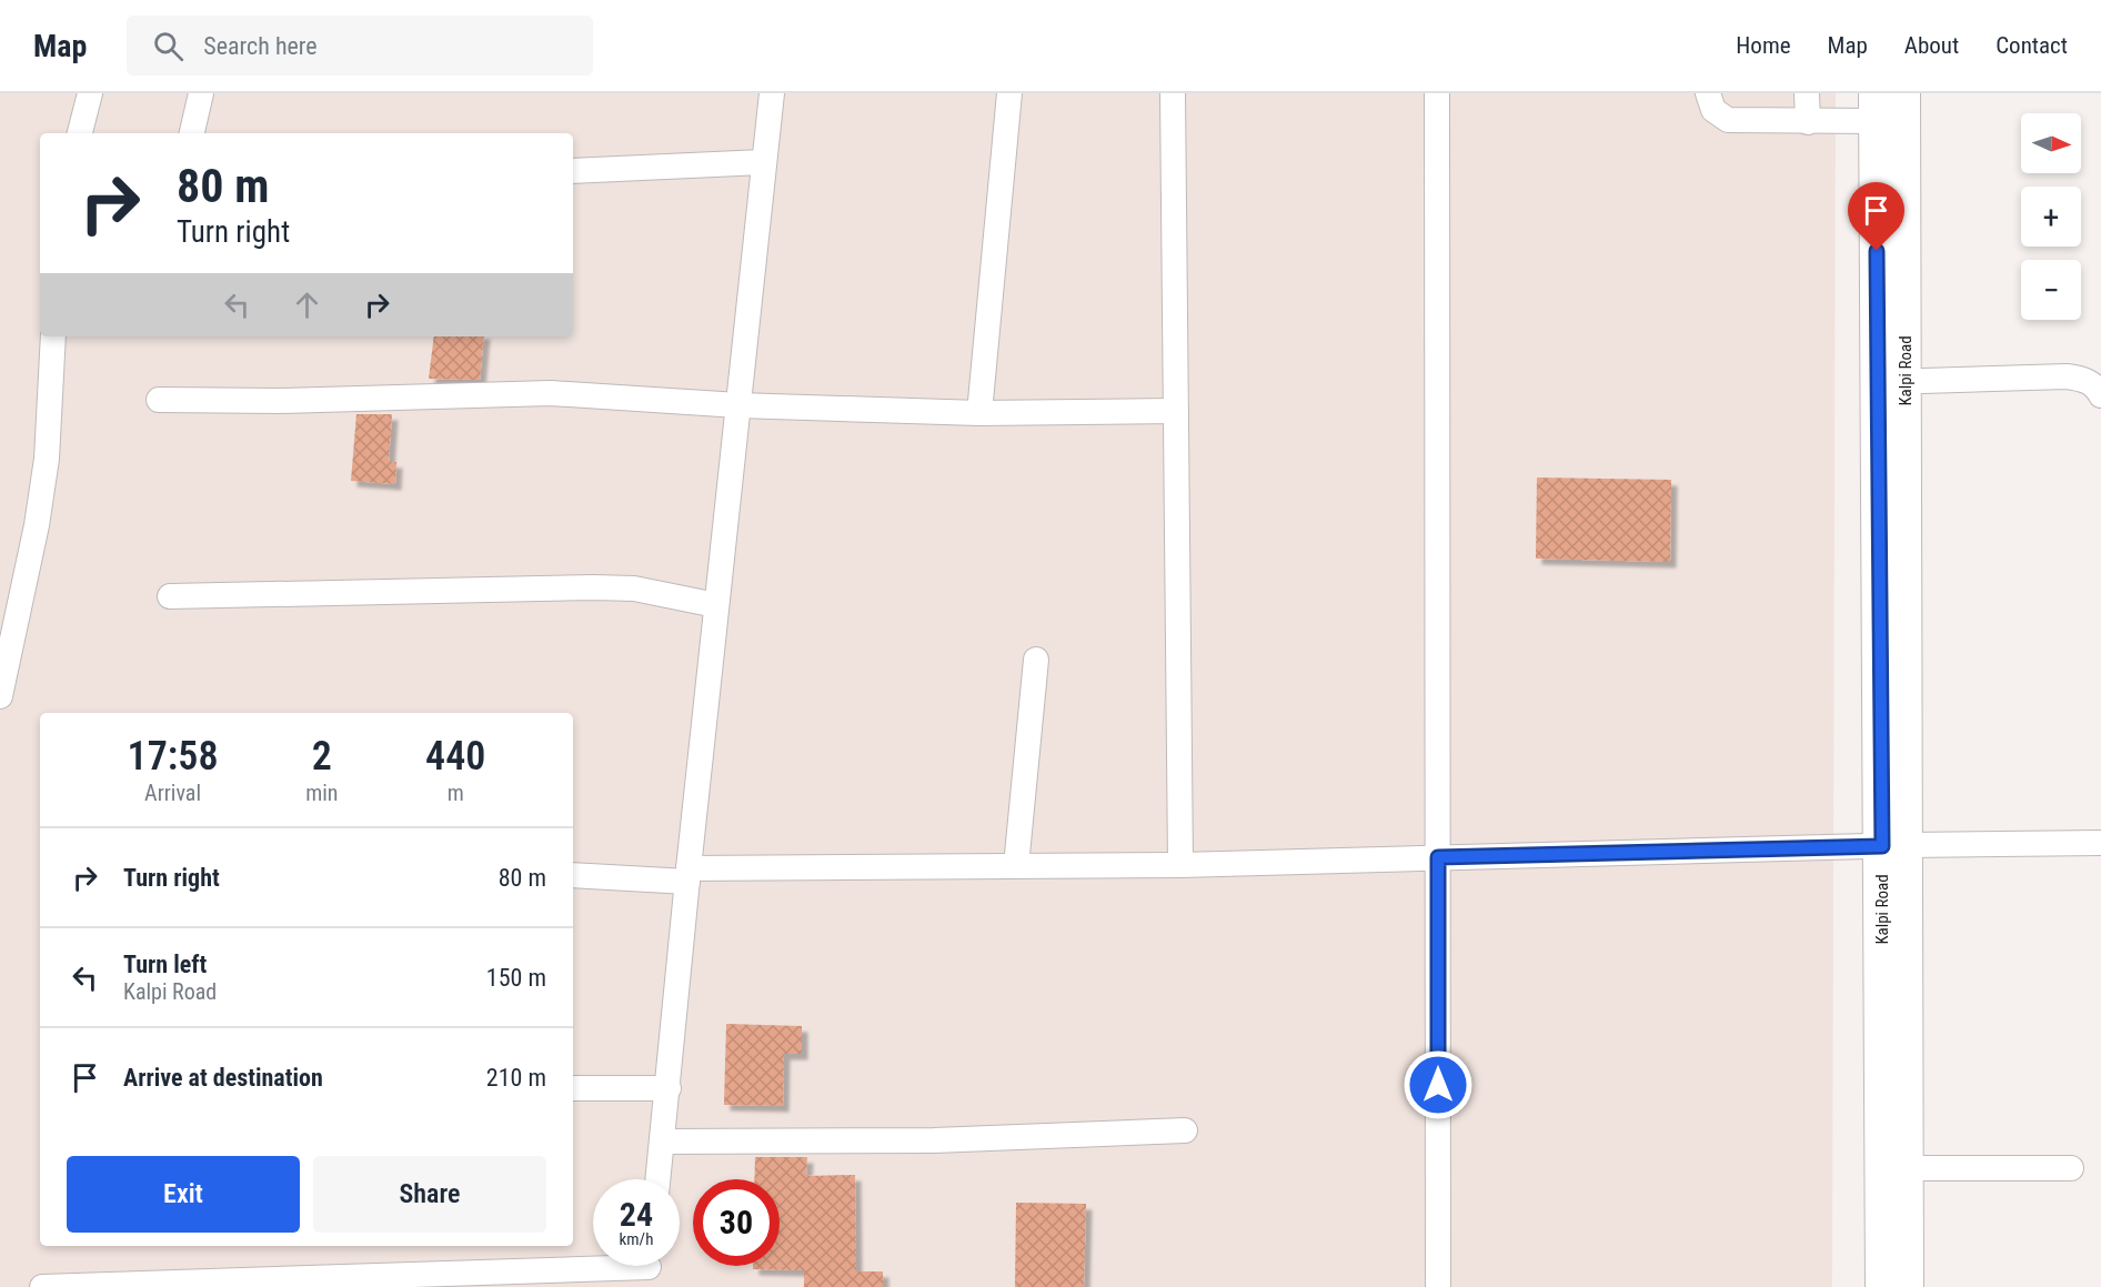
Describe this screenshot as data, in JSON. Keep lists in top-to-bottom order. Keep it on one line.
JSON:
{"streets":{"main road":["Kalpi Road"]},"north":"right","page":{"header":"Map","search":"Search here","nav":["Home","Map","About","Contact"],"map_buttons":["+","−"],"turn":["80 m","Turn right"],"eta":["17:58","Arrival","2","min","440","m"],"list":[{"name":"Turn right","value":"80 m"},{"name":"Turn left","note":"Kalpi Road","value":"150 m"},{"name":"Arrive at destination","value":"210 m"}],"buttons":["Exit","Share"],"speed":"24 km/h","limit":"30"}}
